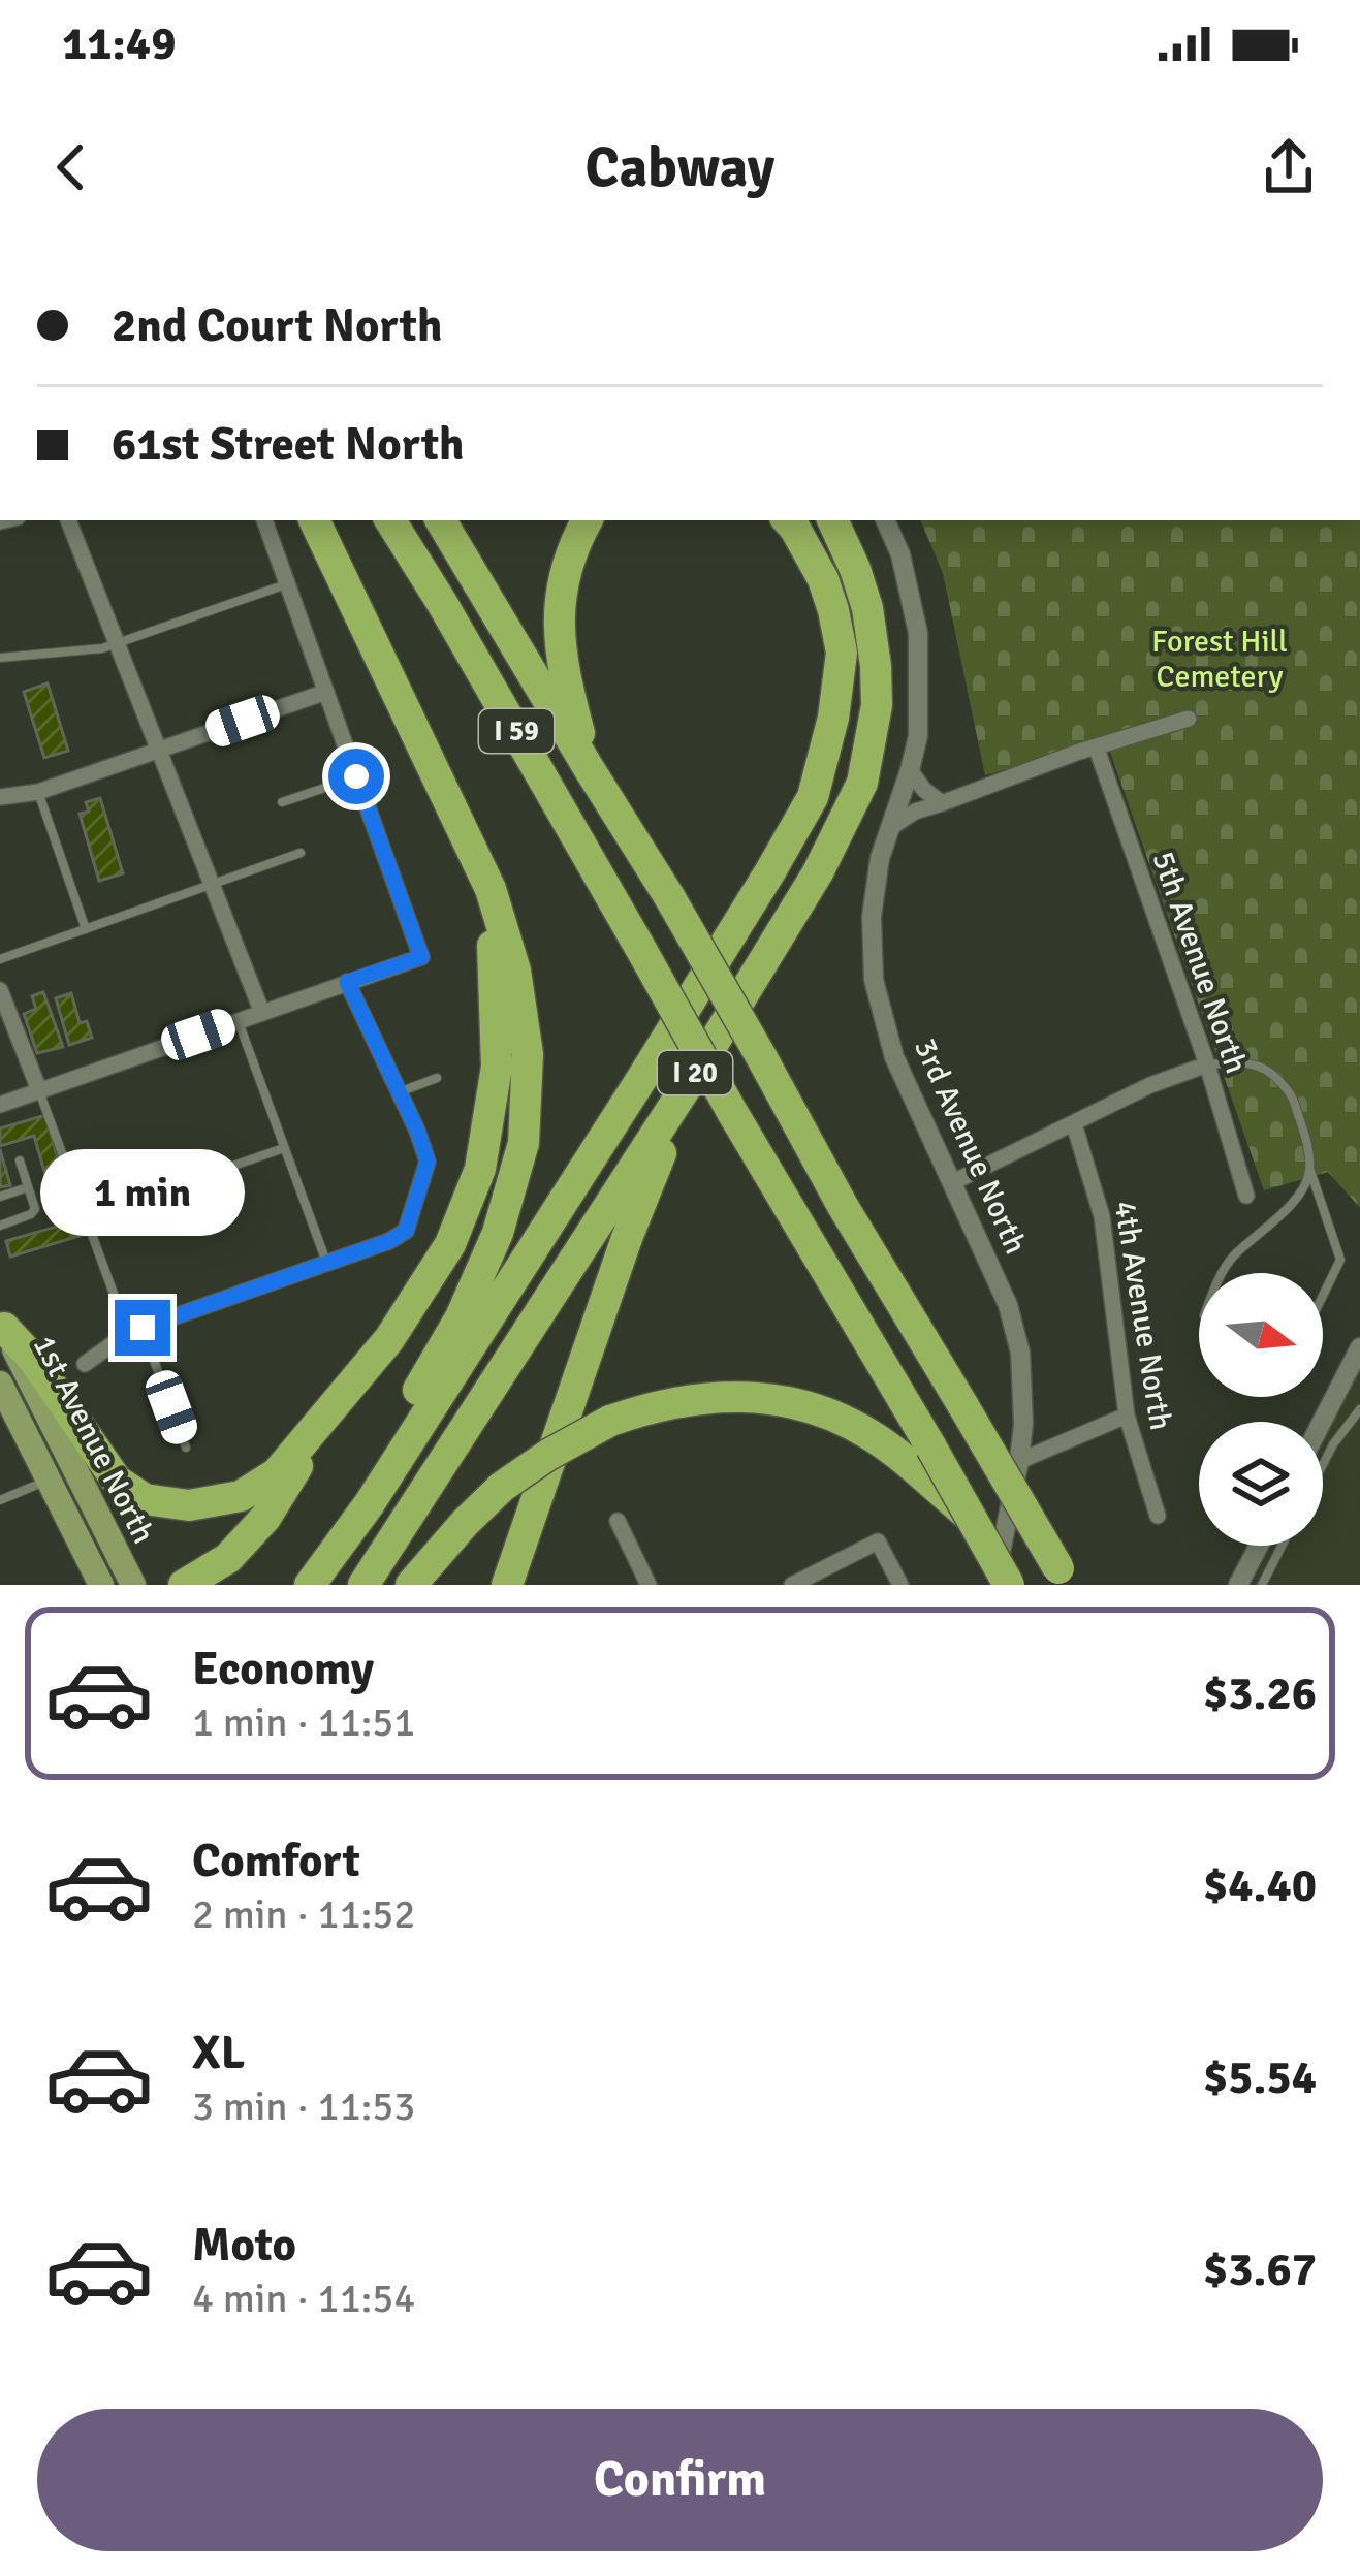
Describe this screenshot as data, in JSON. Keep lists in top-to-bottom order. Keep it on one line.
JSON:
{"streets":{"highway":["I 59","I 20"],"main road":["1st Avenue North"],"street":["5th Avenue North","3rd Avenue North","4th Avenue North"]},"parks":["Forest Hill Cemetery"],"north":"right","page":{"status":"11:49","header":"Cabway","banner":["2nd Court North","61st Street North"],"bubble":"1 min","list":[{"name":"Economy","note":"1 min · 11:51","value":"$3.26"},{"name":"Comfort","note":"2 min · 11:52","value":"$4.40"},{"name":"XL","note":"3 min · 11:53","value":"$5.54"},{"name":"Moto","note":"4 min · 11:54","value":"$3.67"}],"buttons":"Confirm"}}
